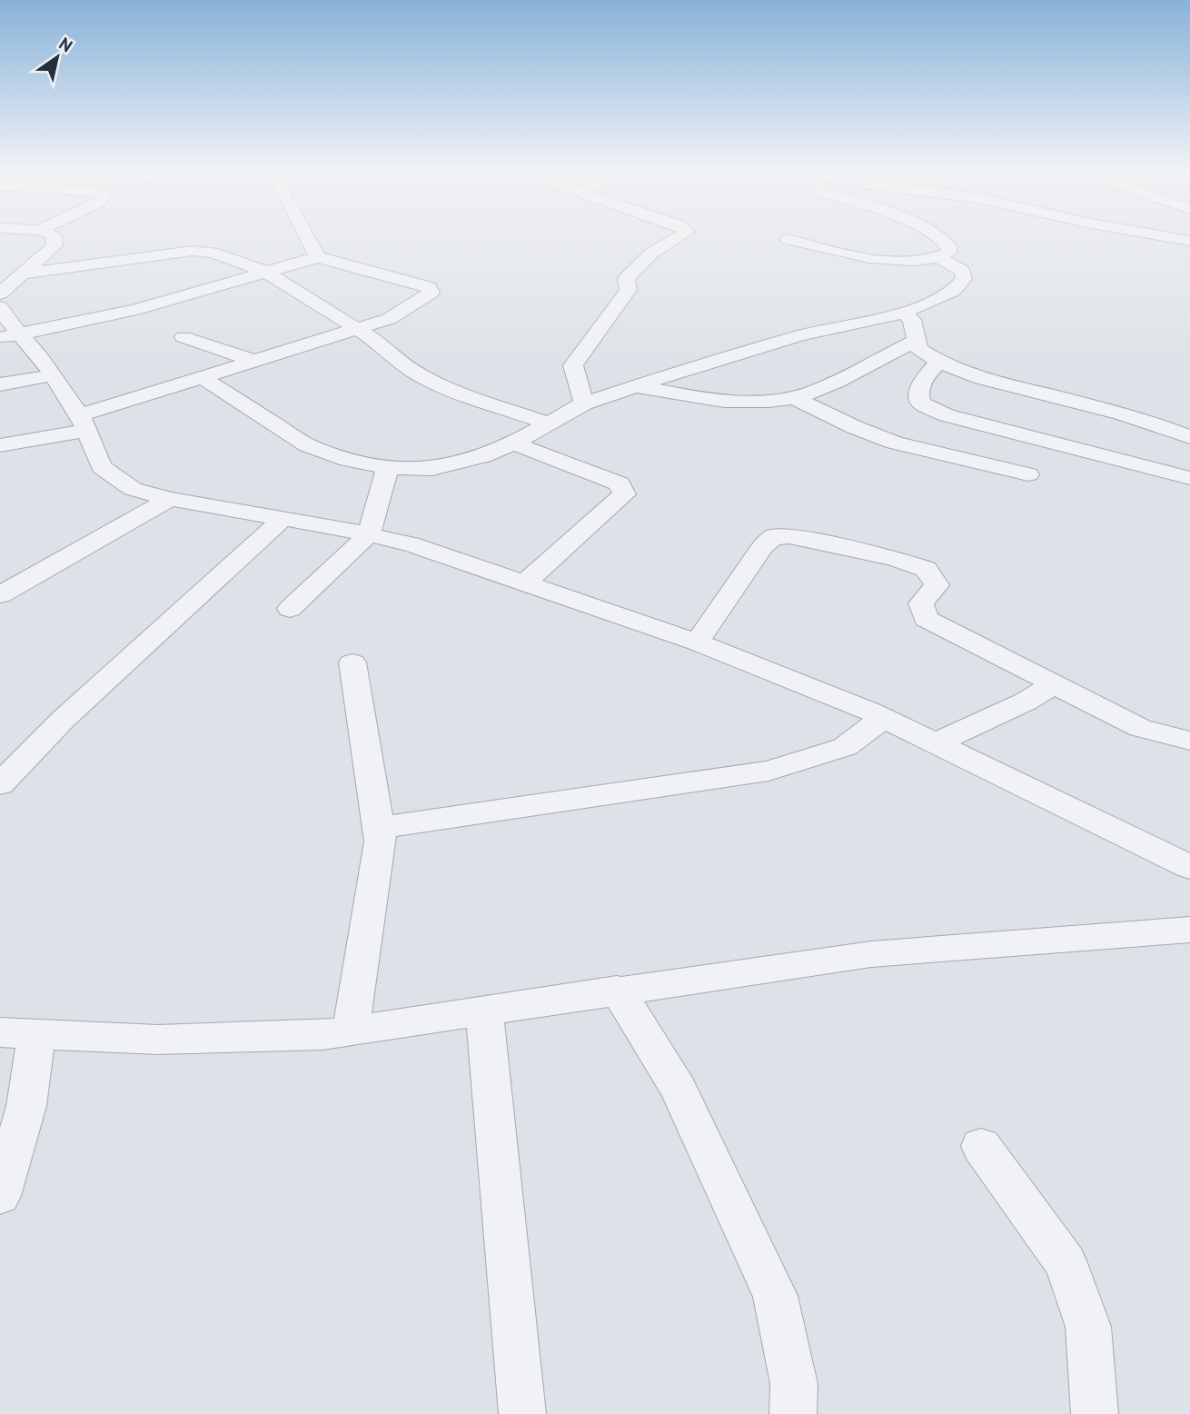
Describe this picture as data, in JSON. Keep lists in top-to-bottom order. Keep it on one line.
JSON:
{"north":"top right"}
